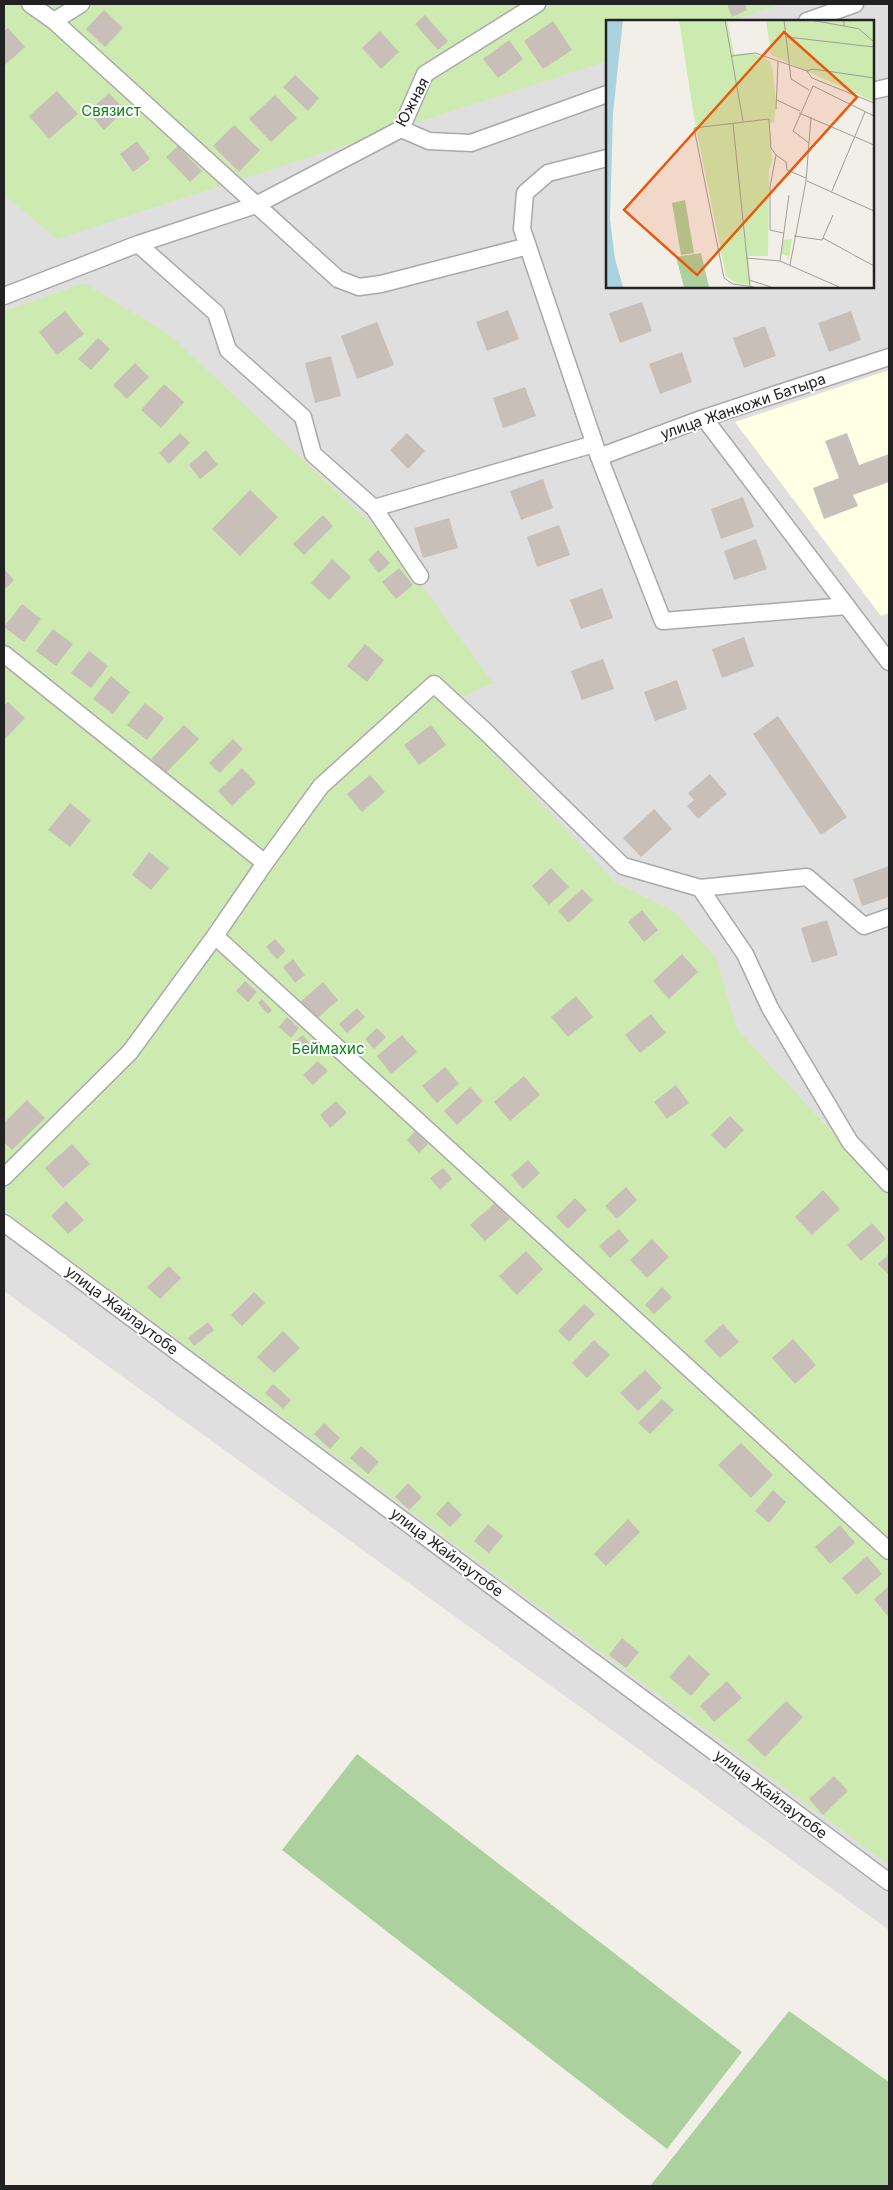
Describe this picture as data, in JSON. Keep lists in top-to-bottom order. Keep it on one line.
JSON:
{"streets":{"street":["Южная","улица Жанкожи Батыра","улица Жайлаутобе"]},"parks":["Связист","Беймахис"]}
